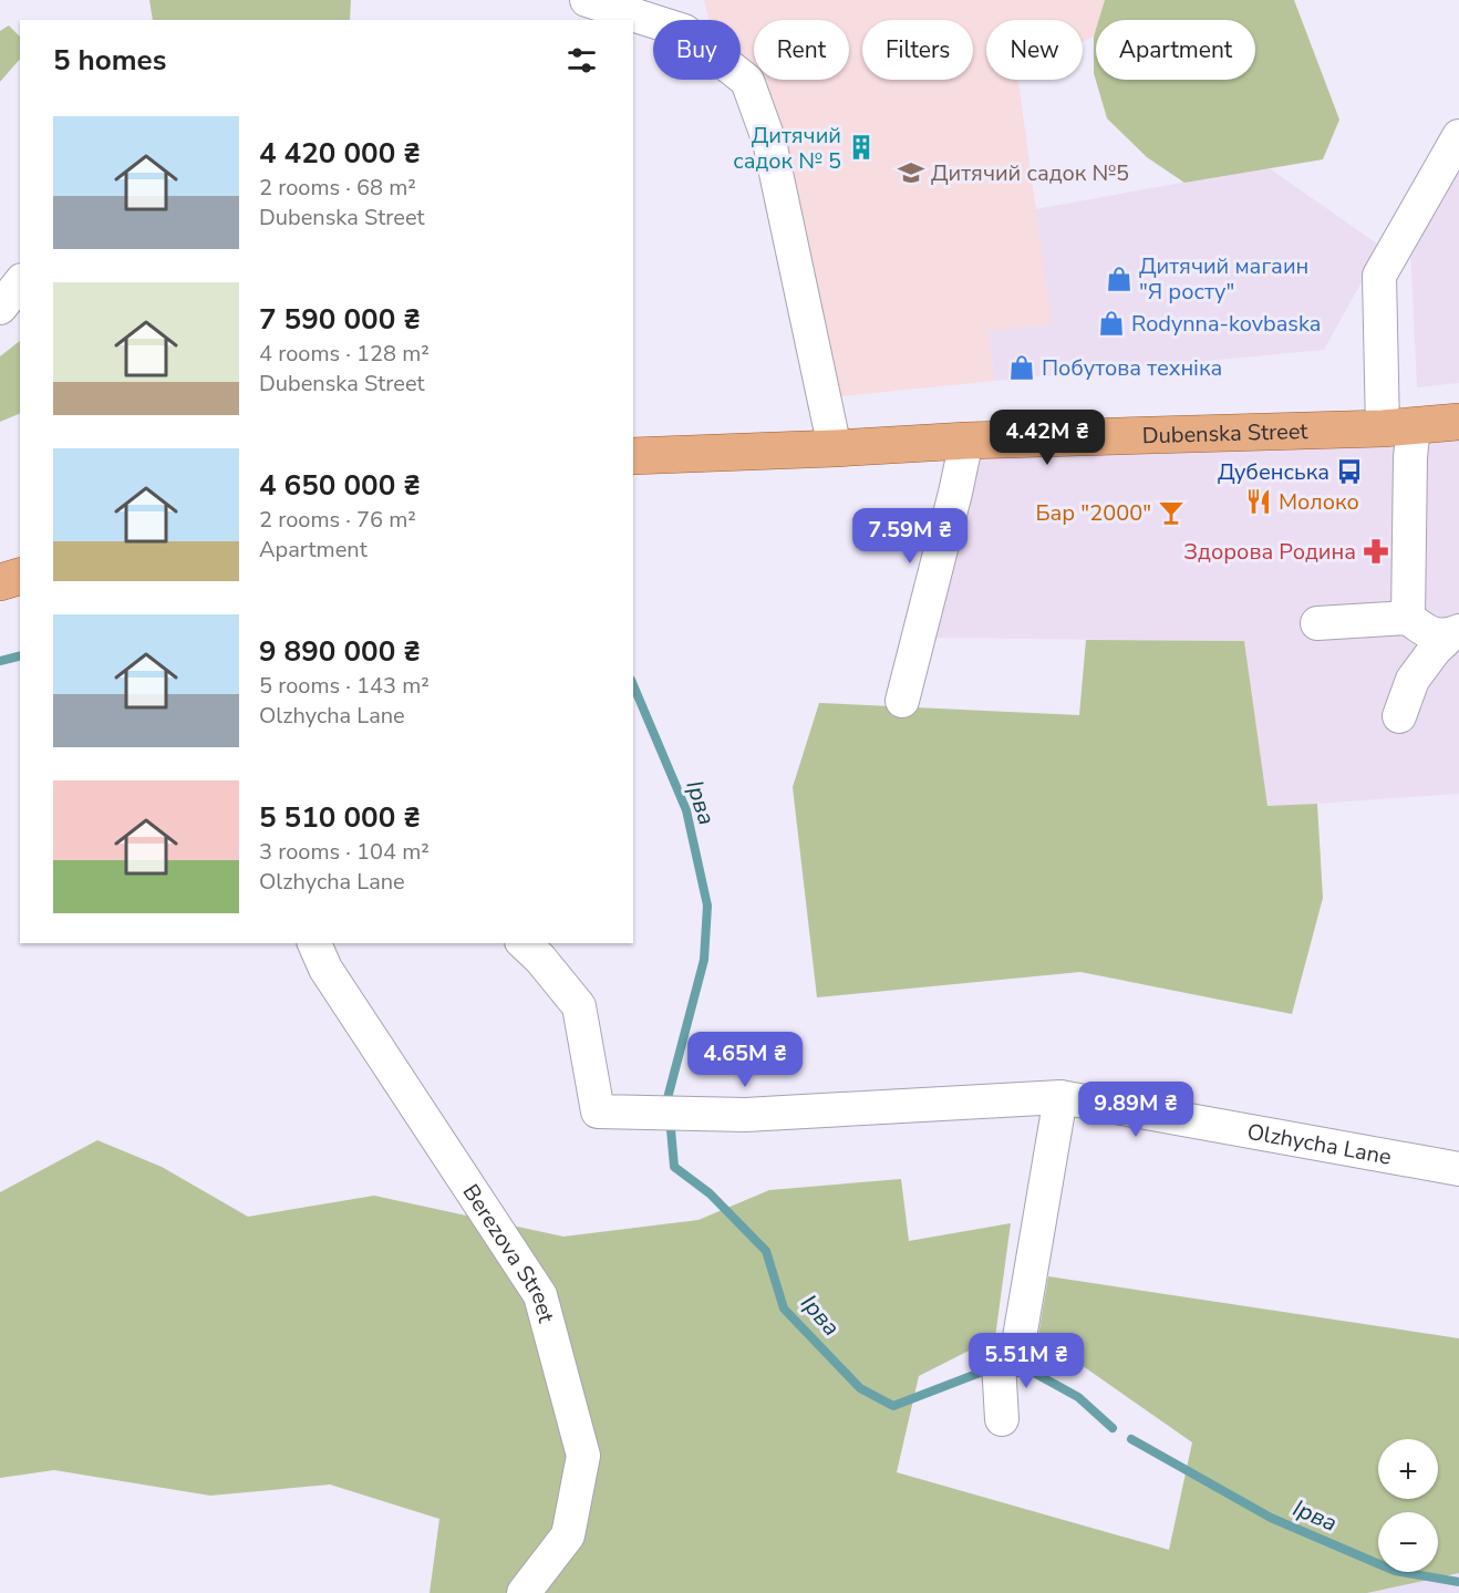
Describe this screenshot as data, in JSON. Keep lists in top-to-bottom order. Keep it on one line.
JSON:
{"streets":{"main road":["Dubenska Street"],"street":["Olzhycha Lane","Berezova Street"]},"water":["Ірва"],"places":{"building":["Дитячий садок № 5"],"school or university":["Дитячий садок №5"],"shop":["Дитячий магаин \"Я росту\"","Rodynna-kovbaska","Побутова техніка"],"bus stop":["Дубенська"],"restaurant":["Молоко"],"bar":["Бар \"2000\""],"pharmacy":["Здорова Родина"]},"page":{"chip":["Buy","Rent","Filters","New","Apartment"],"heading":"5 homes","list":[{"name":"4 420 000 ₴","note":"2 rooms · 68 m² · Dubenska Street"},{"name":"7 590 000 ₴","note":"4 rooms · 128 m² · Dubenska Street"},{"name":"4 650 000 ₴","note":"2 rooms · 76 m² · Apartment"},{"name":"9 890 000 ₴","note":"5 rooms · 143 m² · Olzhycha Lane"},{"name":"5 510 000 ₴","note":"3 rooms · 104 m² · Olzhycha Lane"}],"price":["4.42M ₴","7.59M ₴","4.65M ₴","9.89M ₴","5.51M ₴"],"map_buttons":["+","−"]}}
